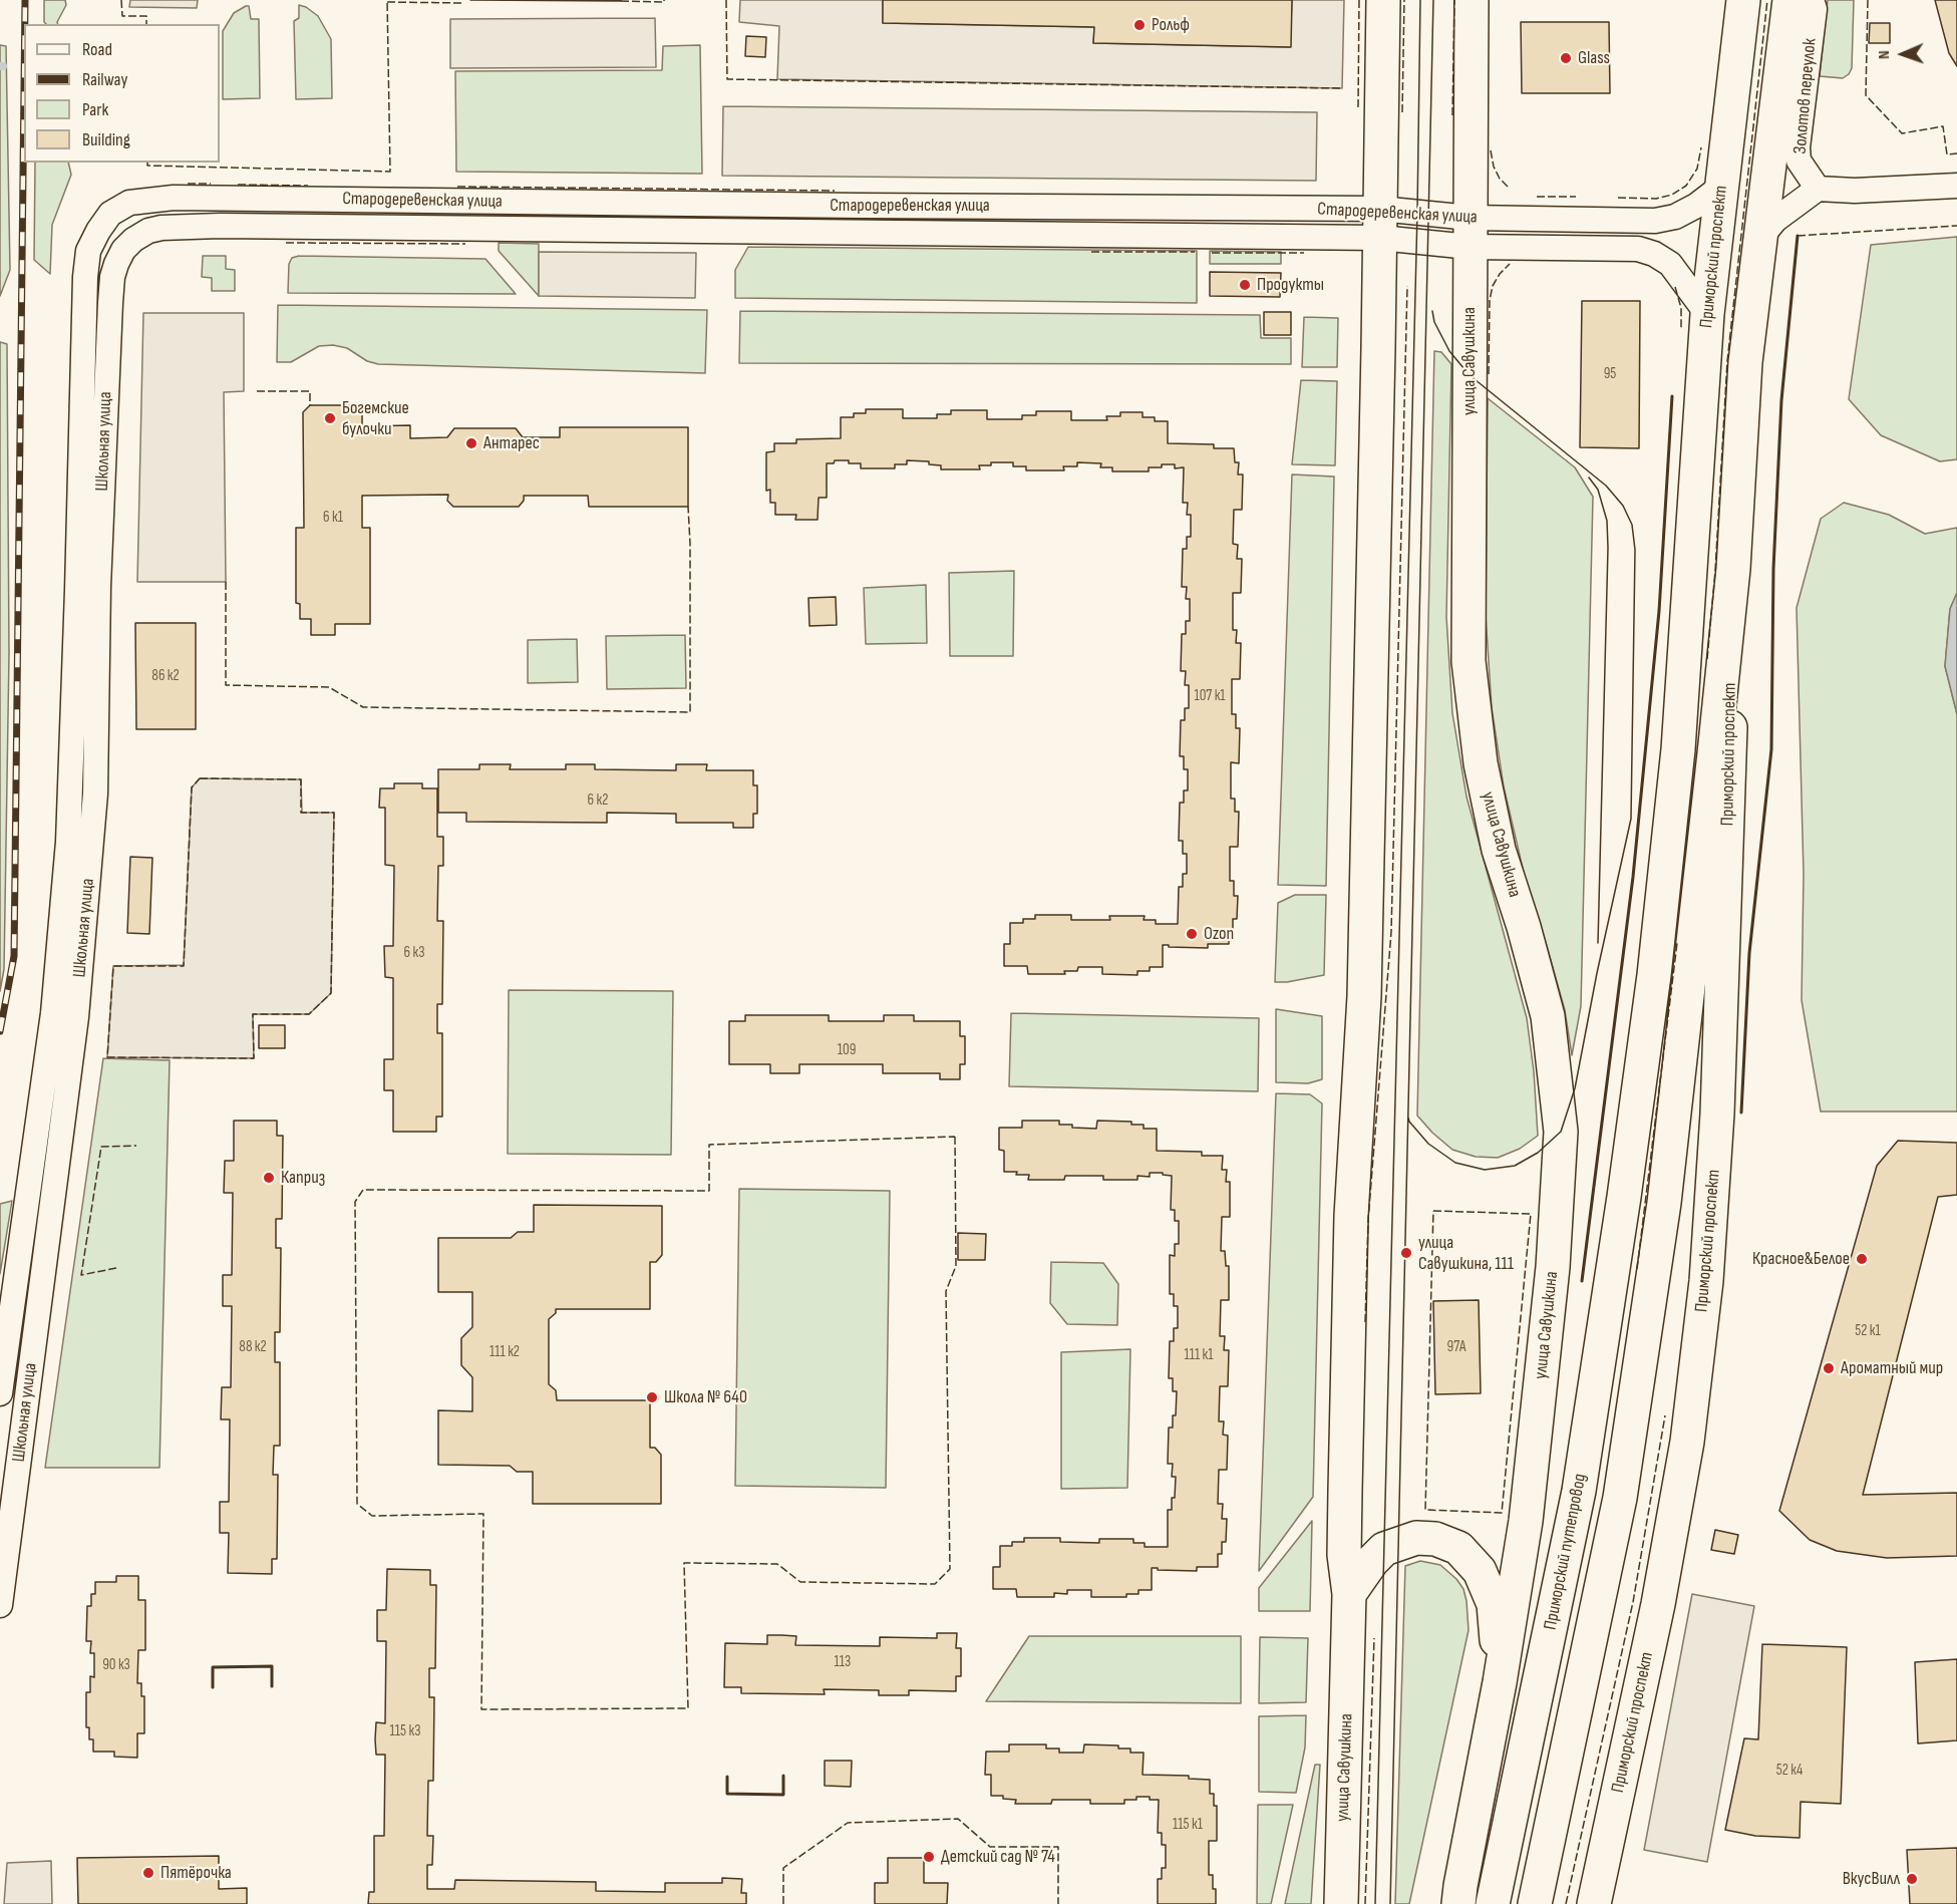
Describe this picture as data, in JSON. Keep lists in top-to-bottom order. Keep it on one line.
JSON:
{"streets":{"main road":["Приморский проспект","улица Савушкина","Приморский путепровод"],"street":["Золотов переулок","Стародеревенская улица","Школьная улица"]},"crossings":[["Стародеревенская улица","Приморский проспект"],["Стародеревенская улица","улица Савушкина"],["Стародеревенская улица","Школьная улица"],["Приморский проспект","Приморский путепровод"]],"places":["Рольф","Glass","Продукты","Богемские булочки","Антарес","Ozon","Каприз","улица Савушкина, 111","Красное&Белое","Ароматный мир","Школа № 640","Детский сад № 74","Пятёрочка","ВкусВилл"],"house_numbers":["95","6 к1","86 к2","107 к1","6 к2","6 к3","109","52 к1","88 к2","97А","111 к2","111 к1","113","90 к3","115 к3","52 к4","115 к1"],"legend":["Road","Railway","Park","Building"],"north":"left"}
